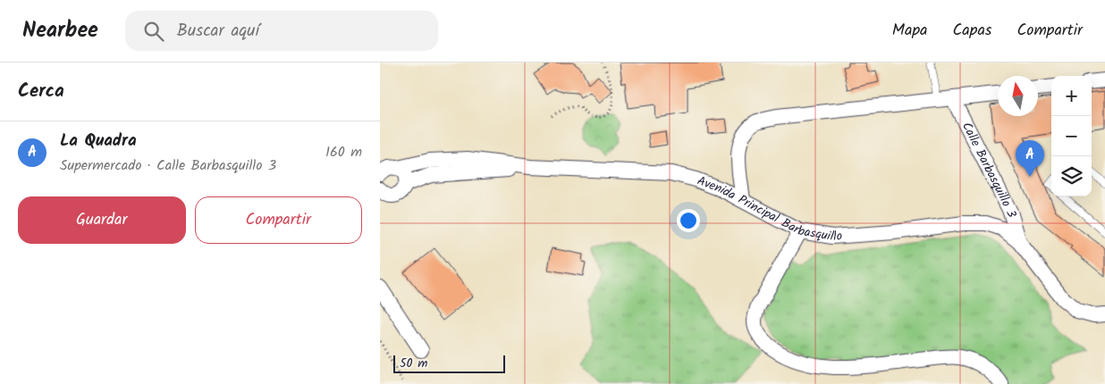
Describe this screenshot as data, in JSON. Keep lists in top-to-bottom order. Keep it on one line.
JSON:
{"streets":{"street":["Calle Barbasquillo 3","Avenida Principal Barbasquillo"]},"crossings":[["Calle Barbasquillo 3","Avenida Principal Barbasquillo"]],"scale_bar":"50 m","north":"top","page":{"header":"Nearbee","search":"Buscar aquí","nav":["Mapa","Capas","Compartir"],"heading":"Cerca","map_buttons":["+","−"],"list":[{"mark":"A","name":"La Quadra","note":"Supermercado · Calle Barbasquillo 3","value":"160 m"}],"pins":"A","buttons":["Guardar","Compartir"],"scale":"50 m"}}
